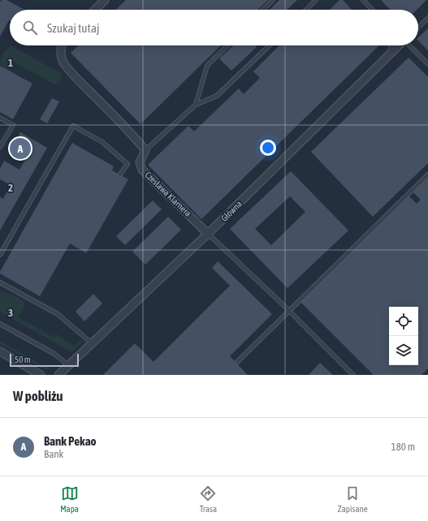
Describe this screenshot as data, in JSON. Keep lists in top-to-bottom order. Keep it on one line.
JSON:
{"streets":{"street":["Czesława Klarnera","Główna"]},"crossings":[["Czesława Klarnera","Główna"]],"scale_bar":"50 m","page":{"search":"Szukaj tutaj","pins":"A","scale":"50 m","heading":"W pobliżu","list":[{"mark":"A","name":"Bank Pekao","note":"Bank","value":"180 m"}],"nav":["Mapa","Trasa","Zapisane"]},"grid":{"rows":["1","2","3"]}}
